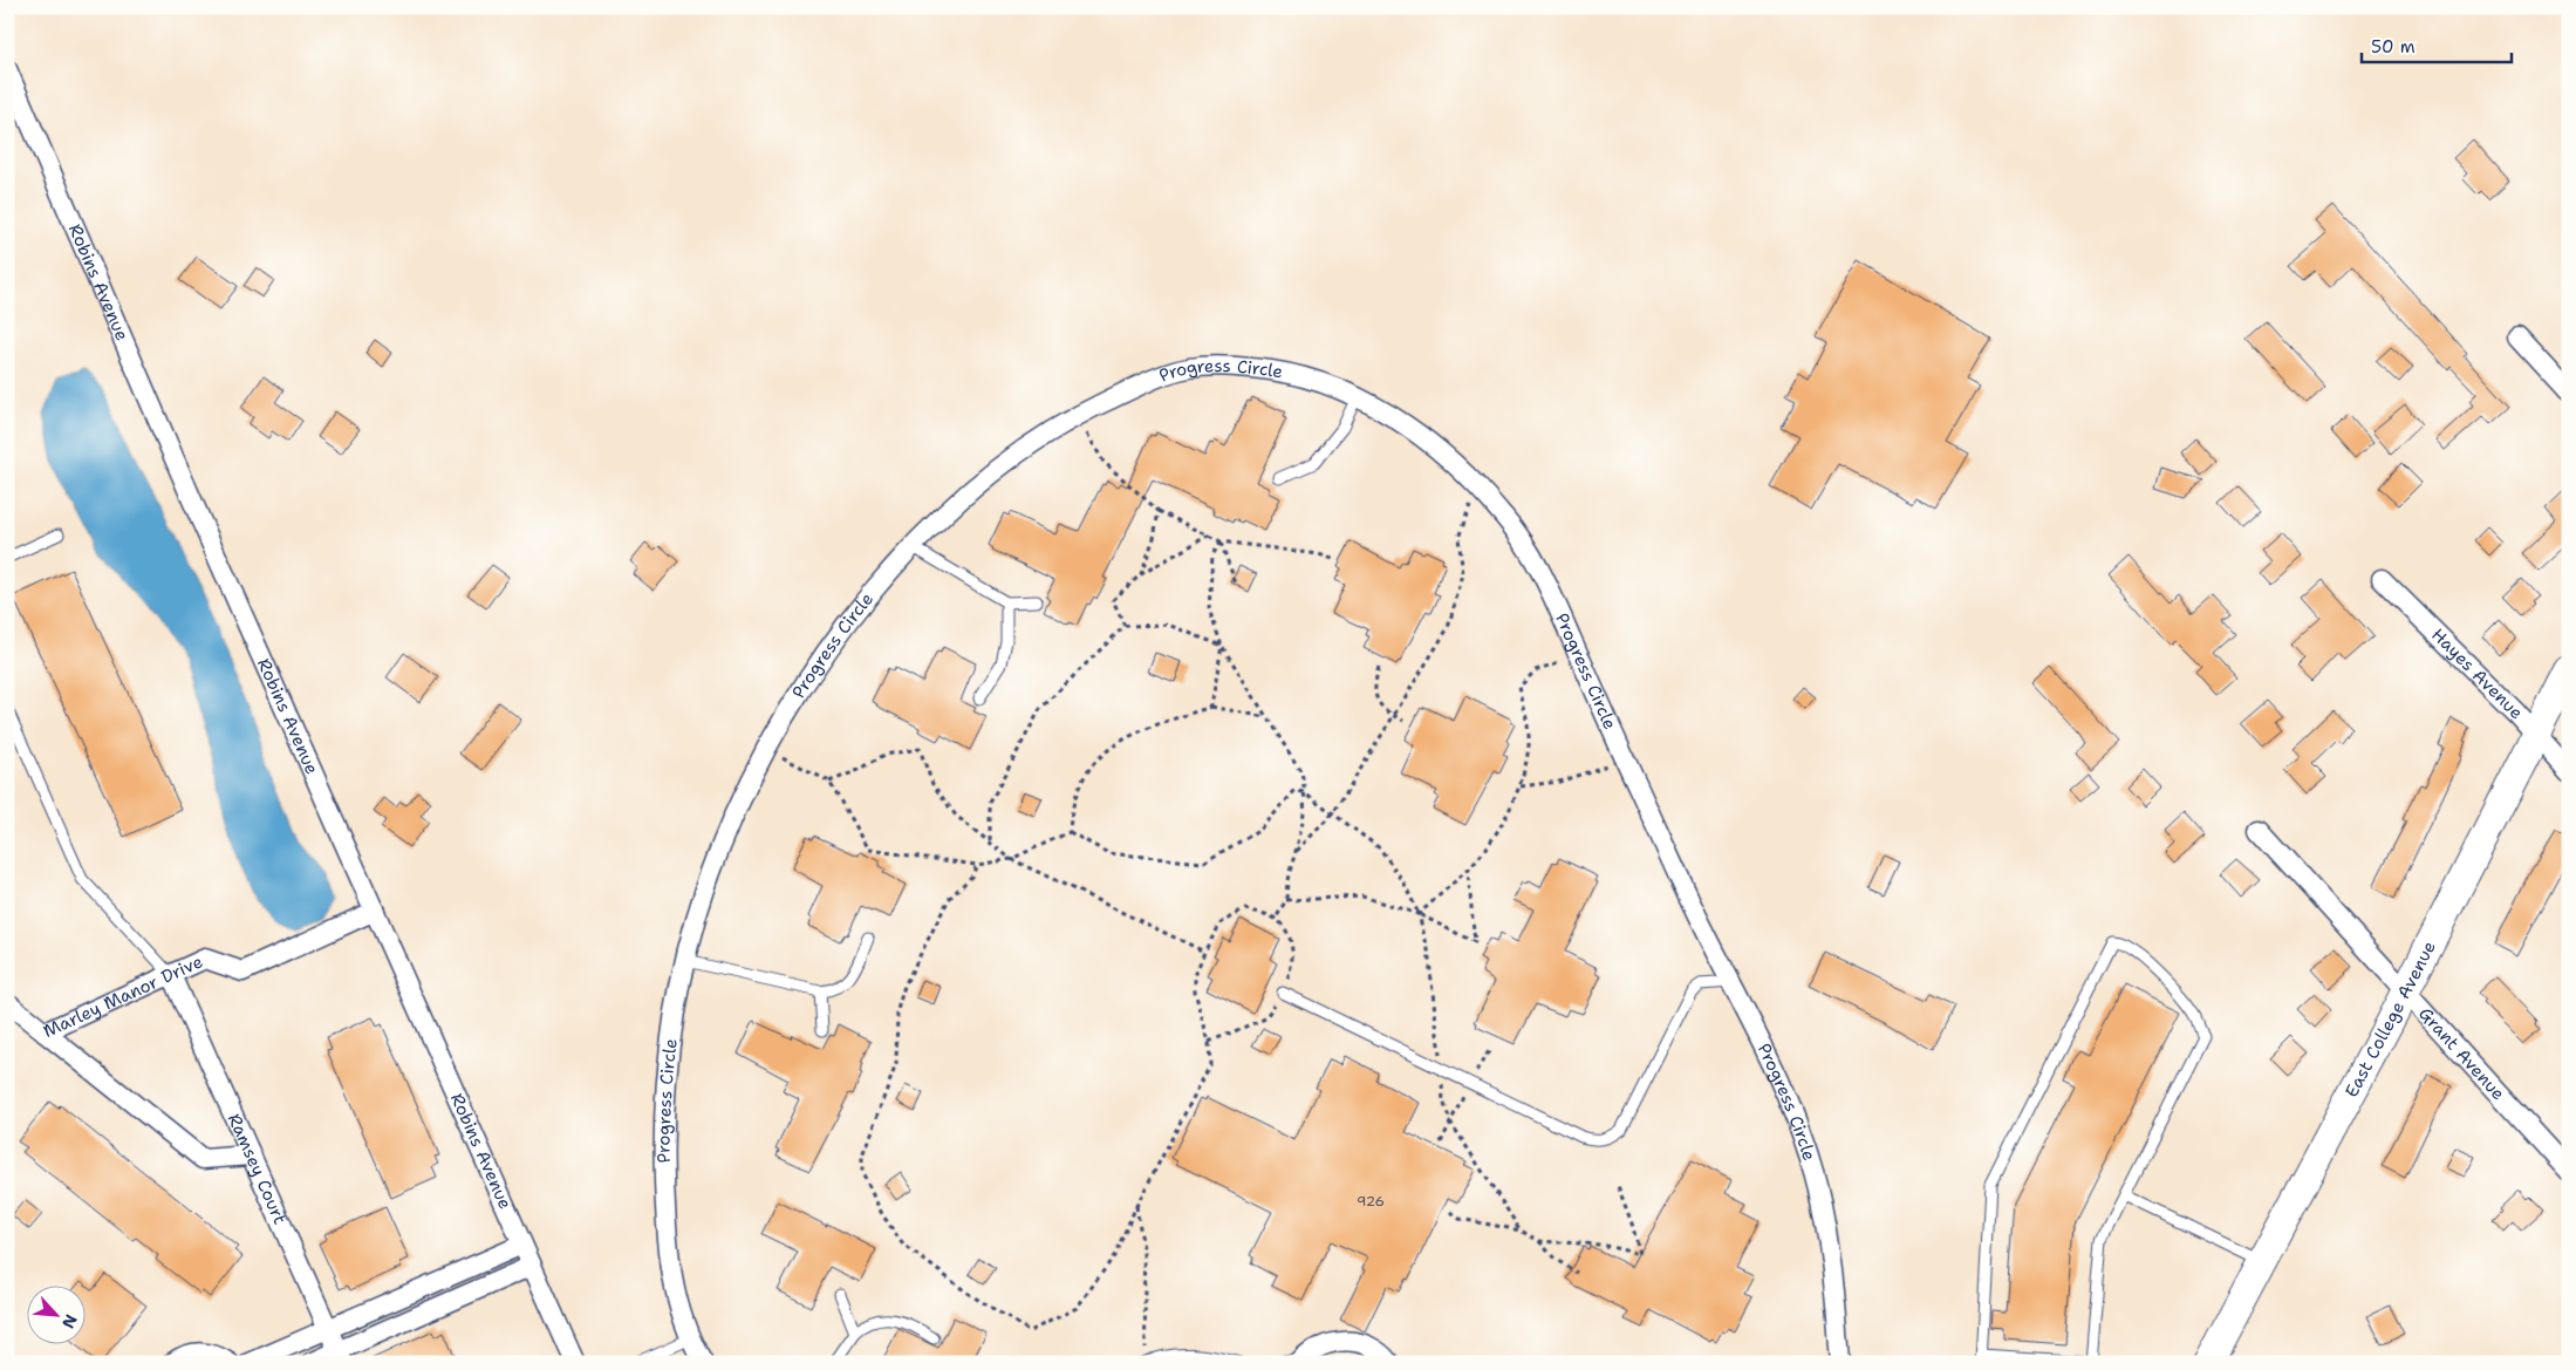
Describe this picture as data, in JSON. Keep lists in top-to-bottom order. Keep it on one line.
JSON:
{"streets":{"main road":["East College Avenue"],"street":["Robins Avenue","Progress Circle","Hayes Avenue","Marley Manor Drive","Grant Avenue","Ramsey Court"]},"crossings":[["Robins Avenue","Marley Manor Drive"],["Hayes Avenue","East College Avenue"],["Marley Manor Drive","Ramsey Court"],["East College Avenue","Grant Avenue"]],"house_numbers":["926"],"scale_bar":"50 m","north":"bottom right"}
